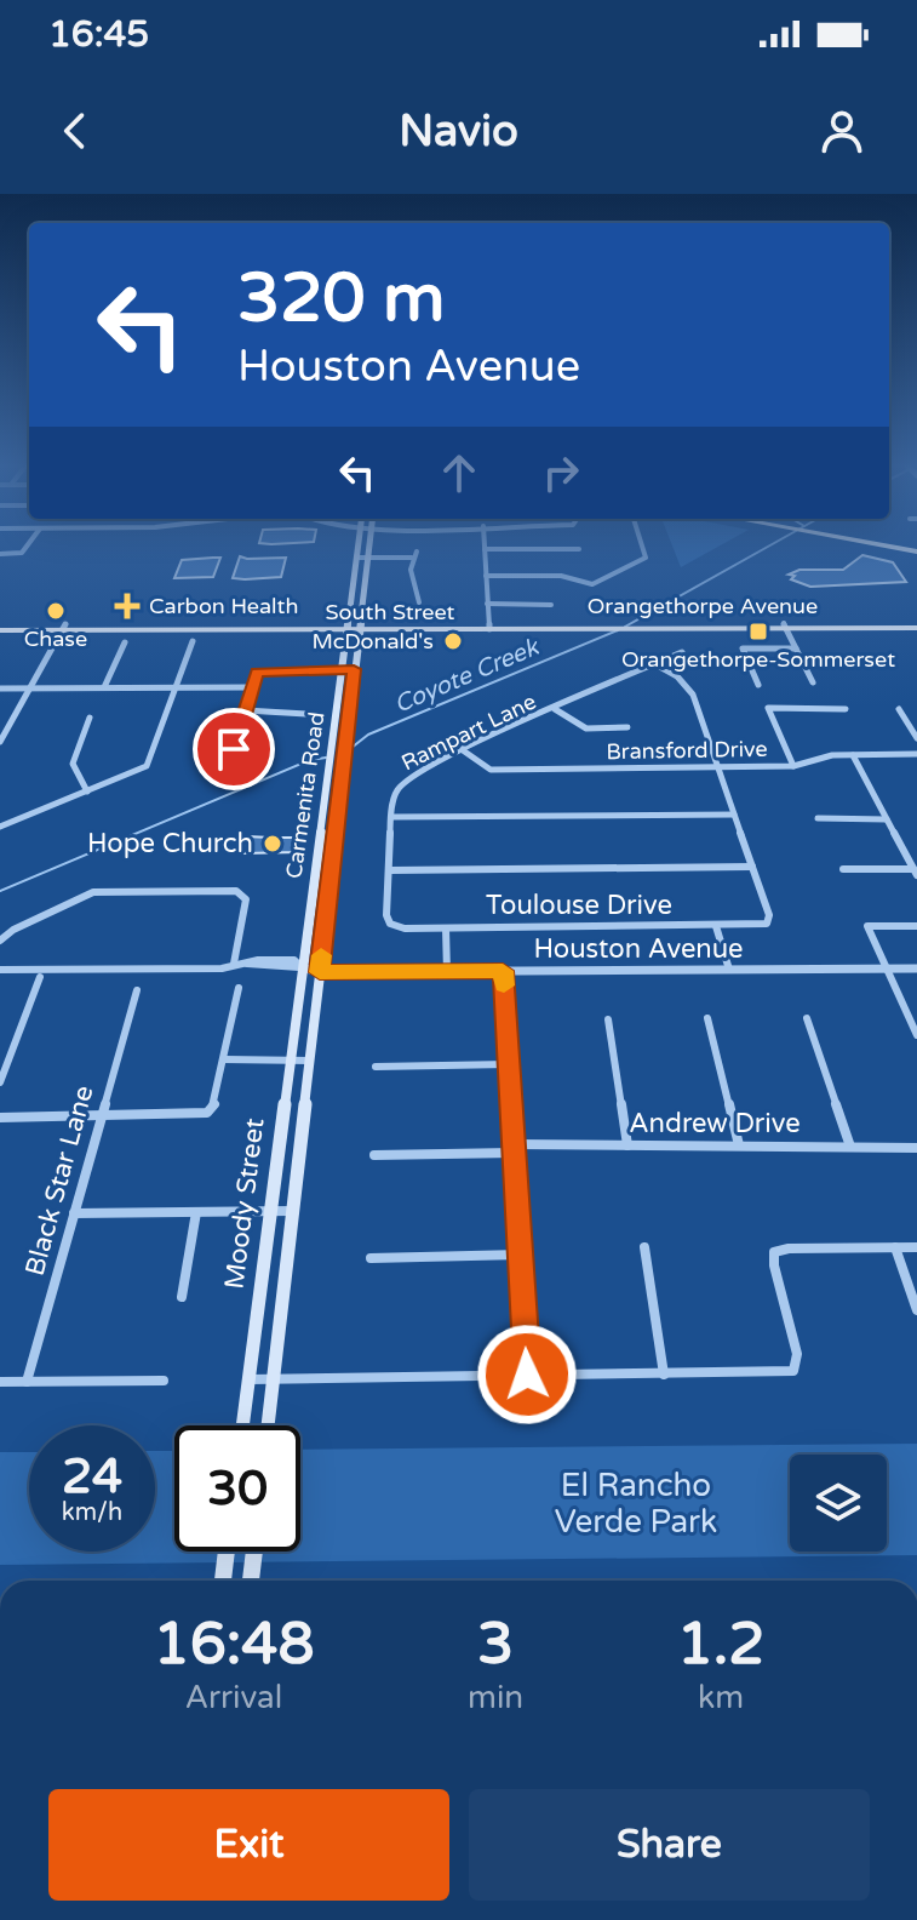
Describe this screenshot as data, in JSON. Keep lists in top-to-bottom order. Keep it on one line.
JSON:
{"streets":{"main road":["Orangethorpe Avenue","South Street","Carmenita Road","Moody Street"],"street":["Rampart Lane","Bransford Drive","Toulouse Drive","Houston Avenue","Andrew Drive","Black Star Lane"]},"crossings":[["Orangethorpe Avenue","South Street"],["South Street","Carmenita Road"],["Rampart Lane","Bransford Drive"],["Rampart Lane","Toulouse Drive"],["Carmenita Road","Houston Avenue"],["Carmenita Road","Moody Street"],["Houston Avenue","Moody Street"]],"water":["Coyote Creek"],"parks":["El Rancho Verde Park"],"places":{"health":["Carbon Health"],"other":["Chase","McDonald's","Hope Church"],"transit":["Orangethorpe-Sommerset"]},"page":{"status":"16:45","header":"Navio","turn":["320 m","Houston Avenue"],"speed":"24 km/h","limit":"30","eta":["16:48","Arrival","3","min","1.2","km"],"buttons":["Exit","Share"]}}
